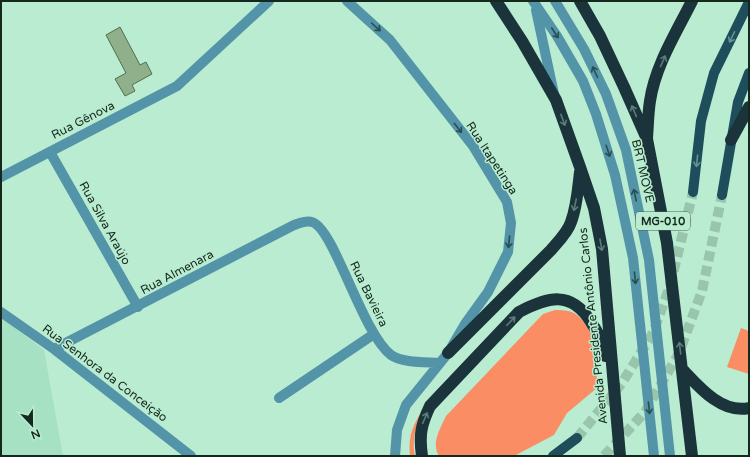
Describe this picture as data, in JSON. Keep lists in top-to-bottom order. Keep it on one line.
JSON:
{"streets":{"highway":["MG-010","Avenida Presidente Antônio Carlos"],"street":["Rua Gênova","Rua Itapetinga","BRT MOVE","Rua Silva Araújo","Rua Almenara","Rua Bavieira","Rua Senhora da Conceição"]},"crossings":[["Rua Gênova","Rua Silva Araújo"],["Rua Itapetinga","Rua Bavieira"],["Rua Silva Araújo","Rua Almenara"],["Rua Almenara","Rua Bavieira"],["Rua Almenara","Rua Senhora da Conceição"]],"one_way":["Rua Itapetinga"],"north":"bottom"}
